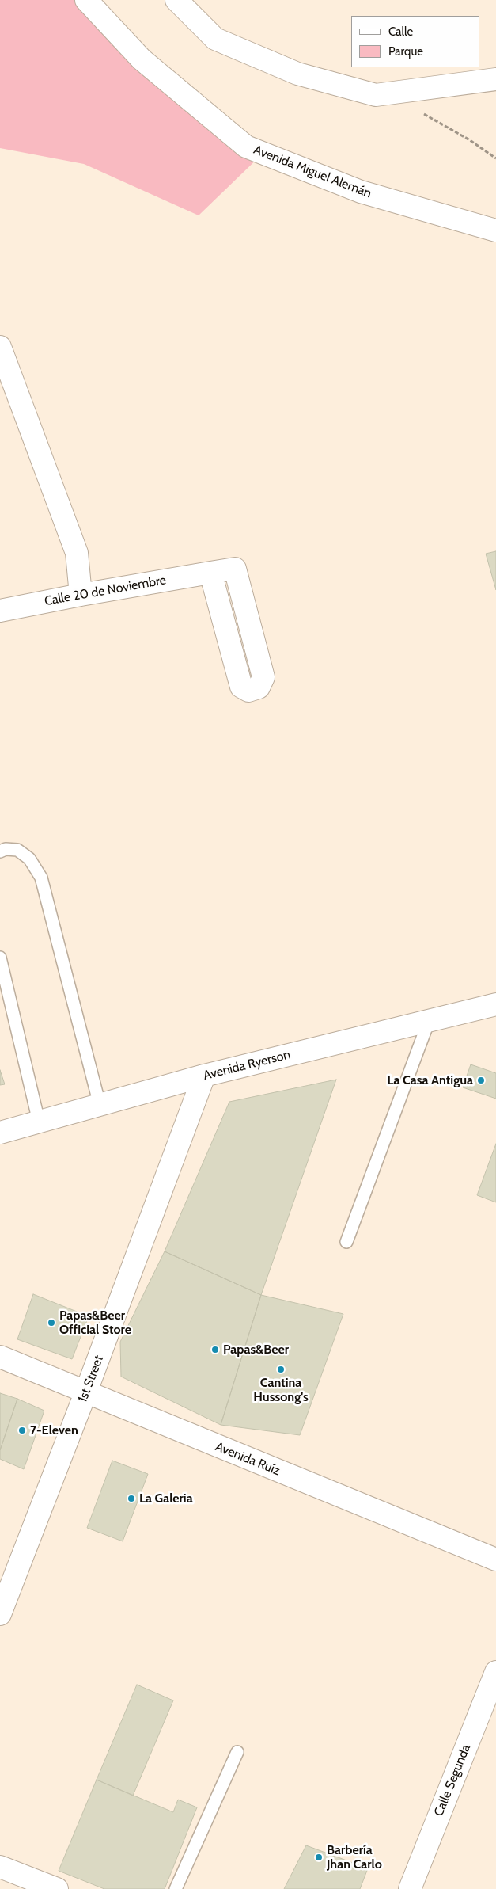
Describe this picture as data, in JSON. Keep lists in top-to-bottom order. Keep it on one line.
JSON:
{"streets":{"street":["Avenida Miguel Alemán","Calle 20 de Noviembre","Avenida Ryerson","1st Street","Avenida Ruíz","Calle Segunda"]},"crossings":[["Avenida Ryerson","1st Street"],["1st Street","Avenida Ruíz"]],"places":["La Casa Antigua","Papas&Beer Official Store","Papas&Beer","Cantina Hussong's","7-Eleven","La Galeria","Barbería Jhan Carlo"],"legend":["Calle","Parque"]}
